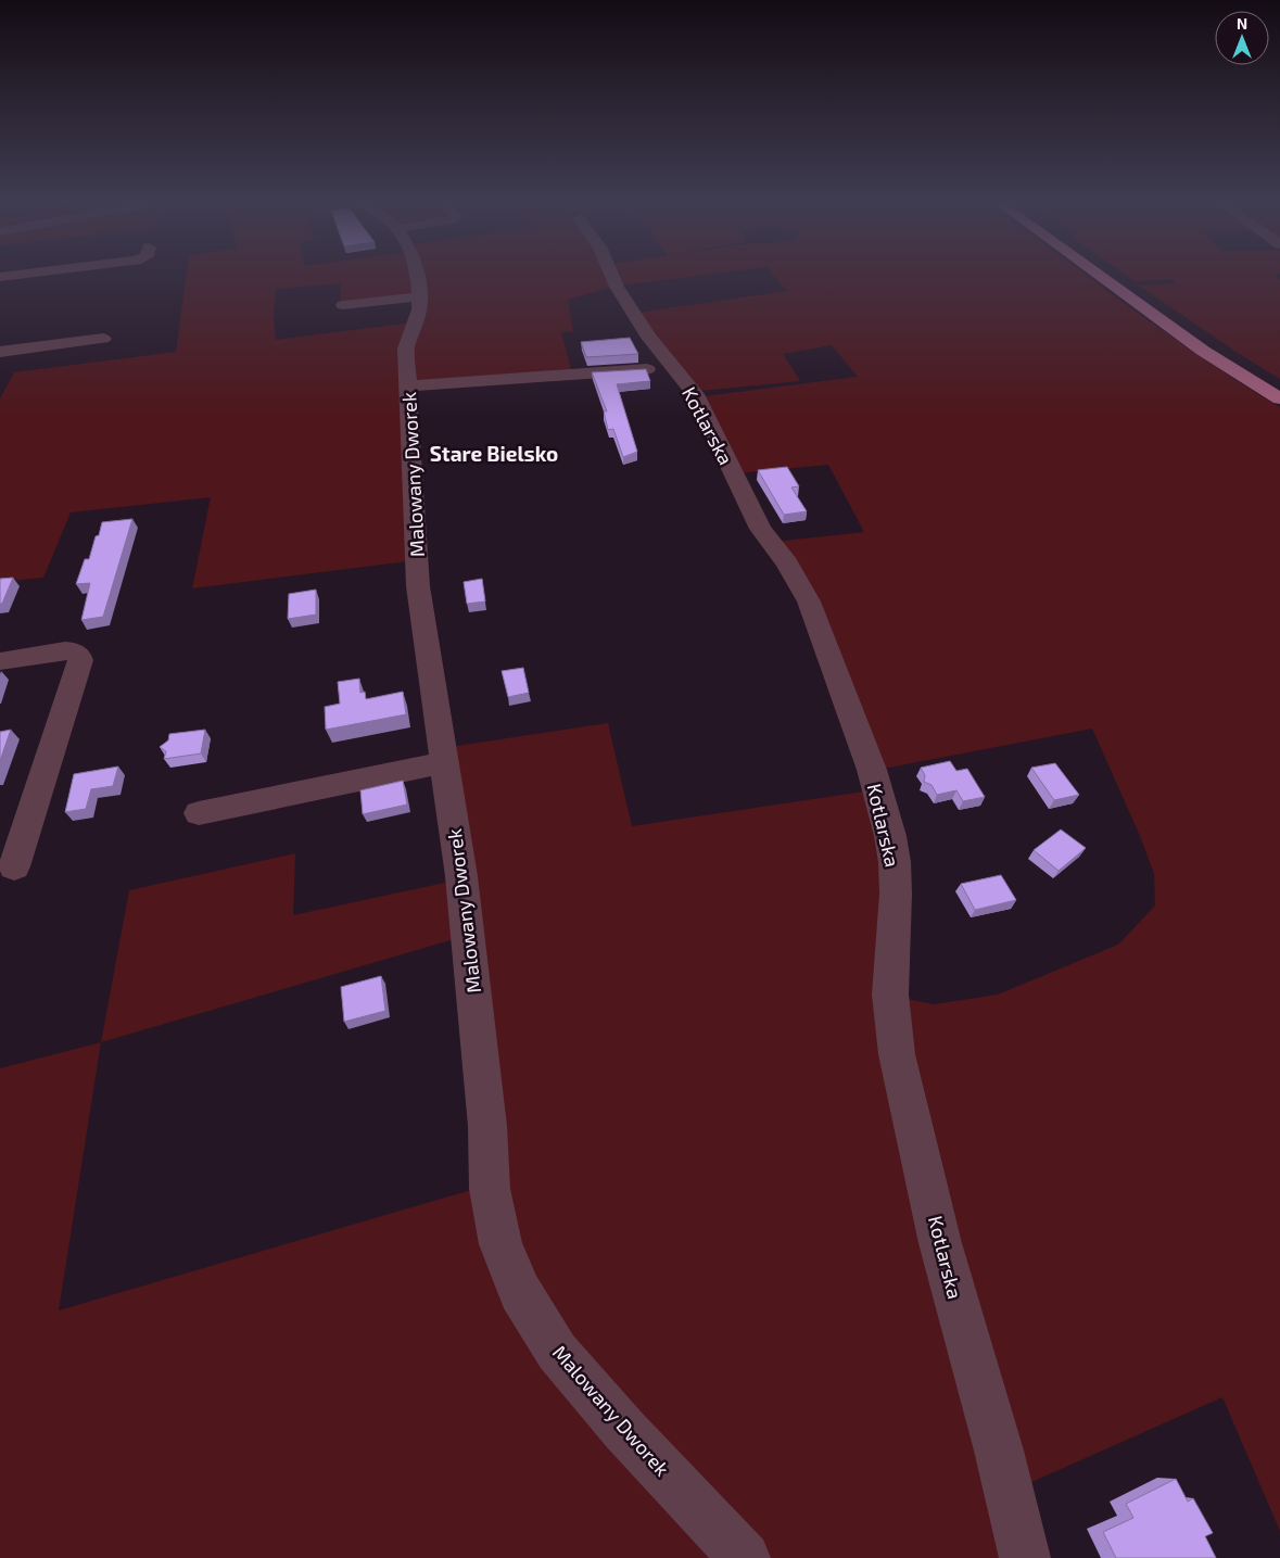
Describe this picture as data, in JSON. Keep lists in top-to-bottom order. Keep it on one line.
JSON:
{"streets":{"street":["Kotlarska","Malowany Dworek"]},"districts":["Stare Bielsko"],"north":"top"}
